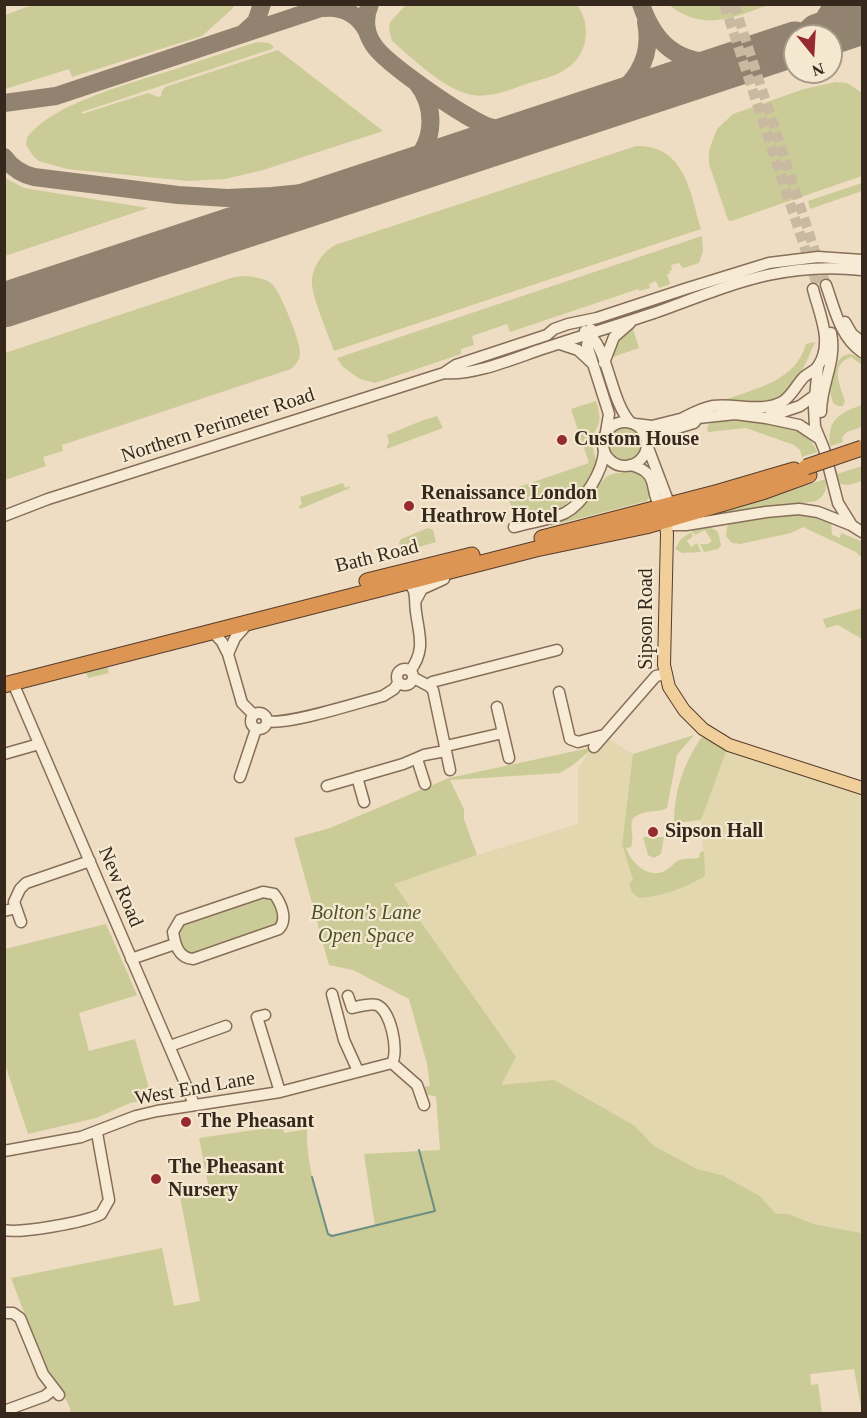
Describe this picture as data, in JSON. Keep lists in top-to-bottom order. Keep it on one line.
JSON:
{"streets":{"highway":["Bath Road"],"main road":["Sipson Road"],"street":["Northern Perimeter Road","New Road","West End Lane"]},"crossings":[["Bath Road","Sipson Road"],["Bath Road","New Road"],["New Road","West End Lane"]],"parks":["Bolton's Lane Open Space"],"places":["Custom House","Renaissance London Heathrow Hotel","Sipson Hall","The Pheasant","The Pheasant Nursery"],"north":"bottom"}
